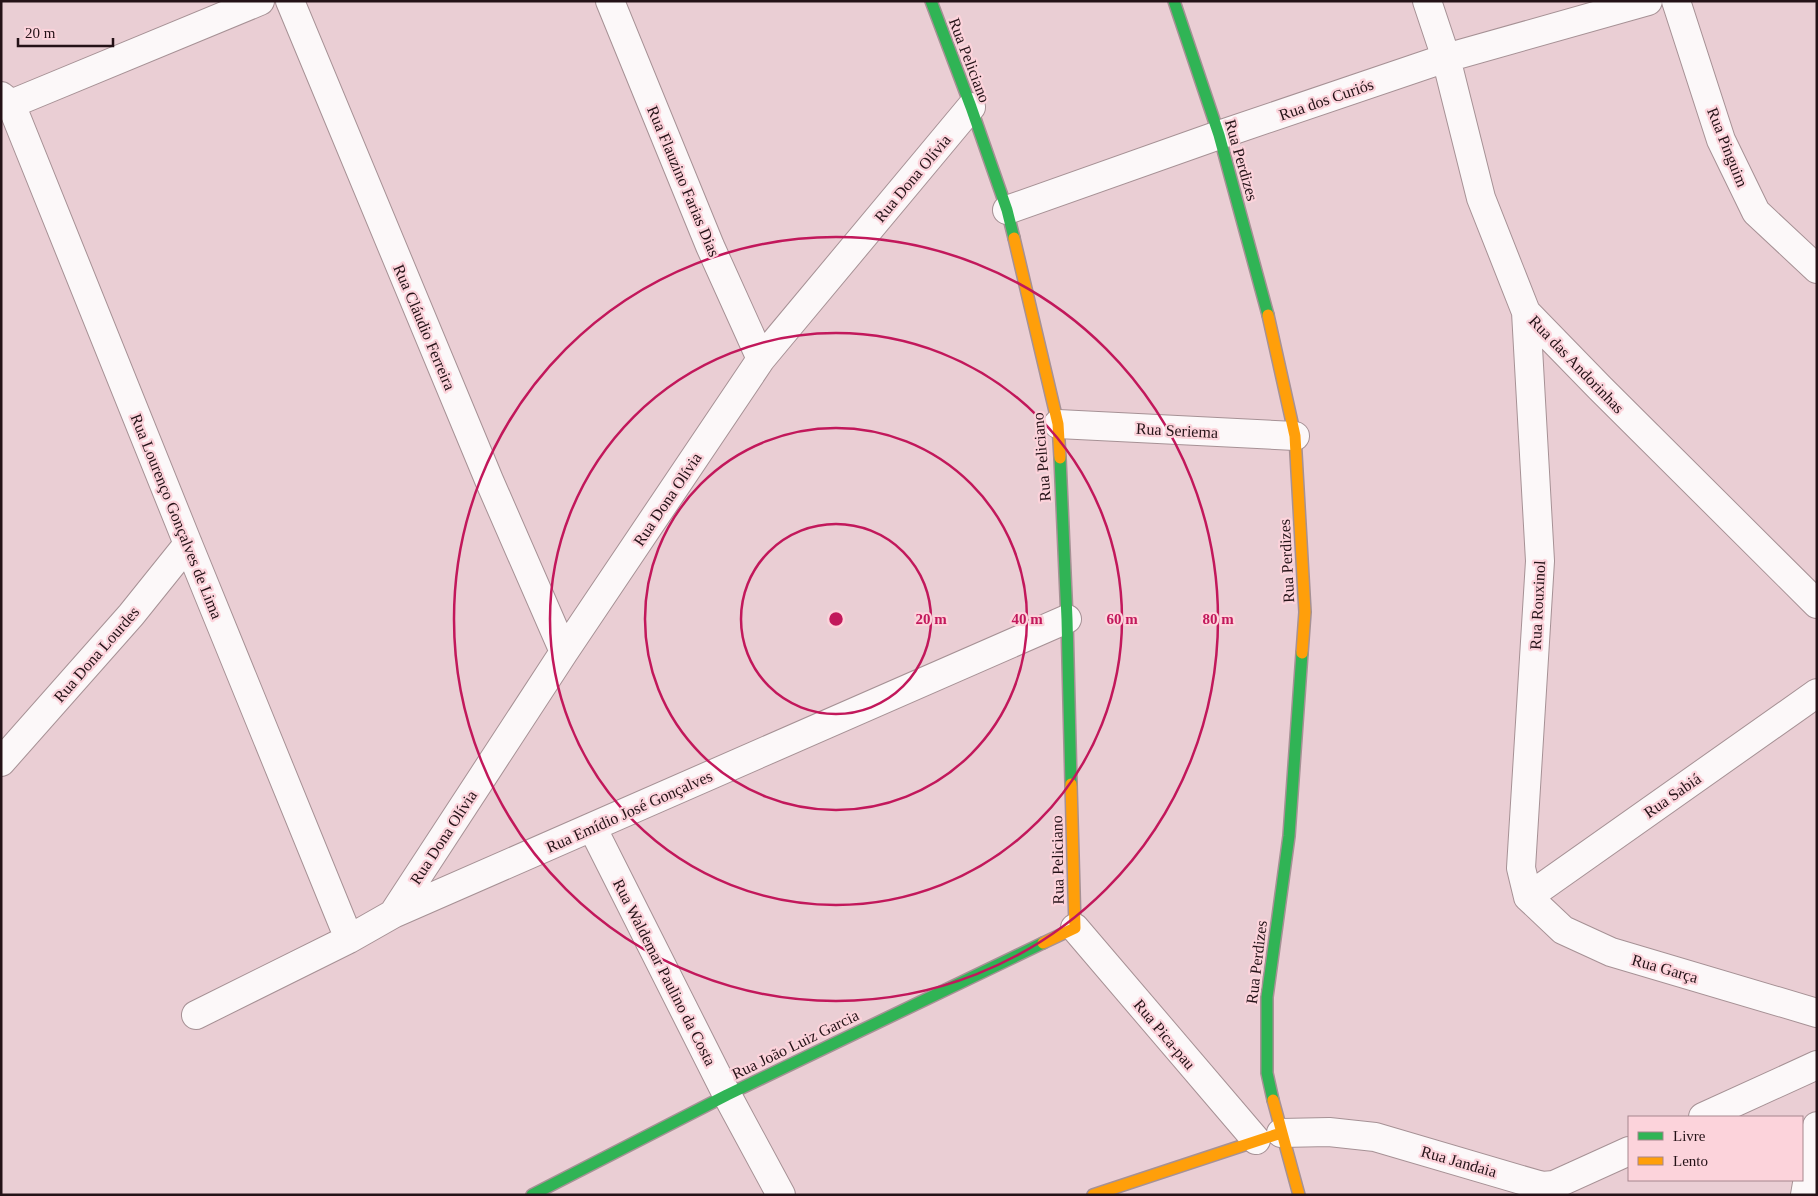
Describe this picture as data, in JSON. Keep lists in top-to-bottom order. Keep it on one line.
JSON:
{"streets":{"street":["Rua Peliciano","Rua dos Curiós","Rua Pinguim","Rua Perdizes","Rua Dona Olívia","Rua Flauzino Farias Dias","Rua Cláudio Ferreira","Rua das Andorinhas","Rua Seriema","Rua Lourenço Gonçalves de Lima","Rua Rouxinol","Rua Dona Lourdes","Rua Sabiá","Rua Emídio José Gonçalves","Rua Garça","Rua Waldemar Paulino da Costa","Rua Pica-pau","Rua João Luiz Garcia","Rua Jandaia"]},"crossings":[["Rua Peliciano","Rua dos Curiós"],["Rua Peliciano","Rua Dona Olívia"],["Rua Peliciano","Rua Seriema"],["Rua Peliciano","Rua Emídio José Gonçalves"],["Rua Peliciano","Rua Pica-pau"],["Rua Peliciano","Rua João Luiz Garcia"],["Rua dos Curiós","Rua Perdizes"],["Rua dos Curiós","Rua das Andorinhas"],["Rua Perdizes","Rua Seriema"],["Rua Perdizes","Rua Pica-pau"],["Rua Perdizes","Rua Jandaia"],["Rua Dona Olívia","Rua Flauzino Farias Dias"],["Rua Dona Olívia","Rua Cláudio Ferreira"],["Rua Dona Olívia","Rua Emídio José Gonçalves"],["Rua das Andorinhas","Rua Rouxinol"],["Rua Lourenço Gonçalves de Lima","Rua Dona Lourdes"],["Rua Lourenço Gonçalves de Lima","Rua Emídio José Gonçalves"],["Rua Rouxinol","Rua Sabiá"],["Rua Rouxinol","Rua Garça"],["Rua Sabiá","Rua Garça"],["Rua Emídio José Gonçalves","Rua Waldemar Paulino da Costa"],["Rua Waldemar Paulino da Costa","Rua João Luiz Garcia"],["Rua Pica-pau","Rua João Luiz Garcia"],["Rua Pica-pau","Rua Jandaia"]],"legend":["Livre","Lento"],"scale_bar":"20 m","rings":["20 m","40 m","60 m","80 m"]}
